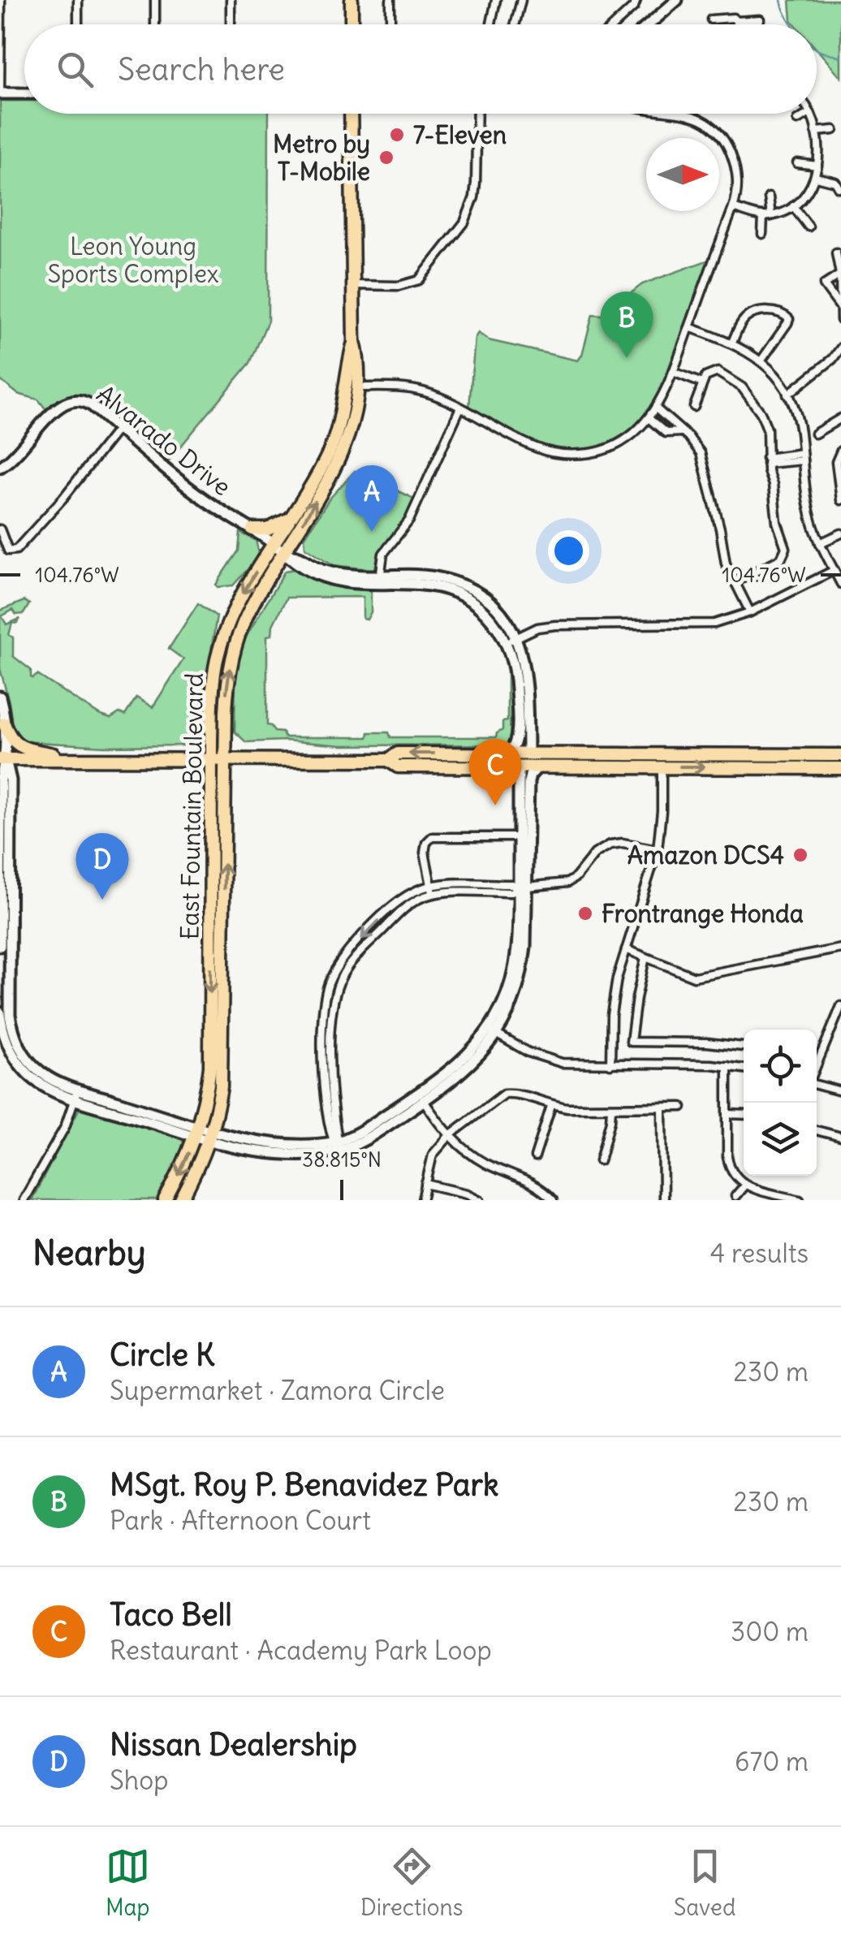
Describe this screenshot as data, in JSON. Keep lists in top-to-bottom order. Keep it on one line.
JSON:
{"streets":{"highway":["East Fountain Boulevard"],"street":["Alvarado Drive"]},"crossings":[["Alvarado Drive","East Fountain Boulevard"]],"parks":["Leon Young Sports Complex"],"places":["7-Eleven","Metro by T-Mobile","Amazon DCS4","Frontrange Honda"],"north":"right","page":{"search":"Search here","pins":["B","A","C","D"],"heading":["Nearby","4 results"],"list":[{"mark":"A","name":"Circle K","note":"Supermarket · Zamora Circle","value":"230 m"},{"mark":"B","name":"MSgt. Roy P. Benavidez Park","note":"Park · Afternoon Court","value":"230 m"},{"mark":"C","name":"Taco Bell","note":"Restaurant · Academy Park Loop","value":"300 m"},{"mark":"D","name":"Nissan Dealership","note":"Shop","value":"670 m"}],"nav":["Map","Directions","Saved"]},"coordinates":["104.76°W","38.815°N"]}
